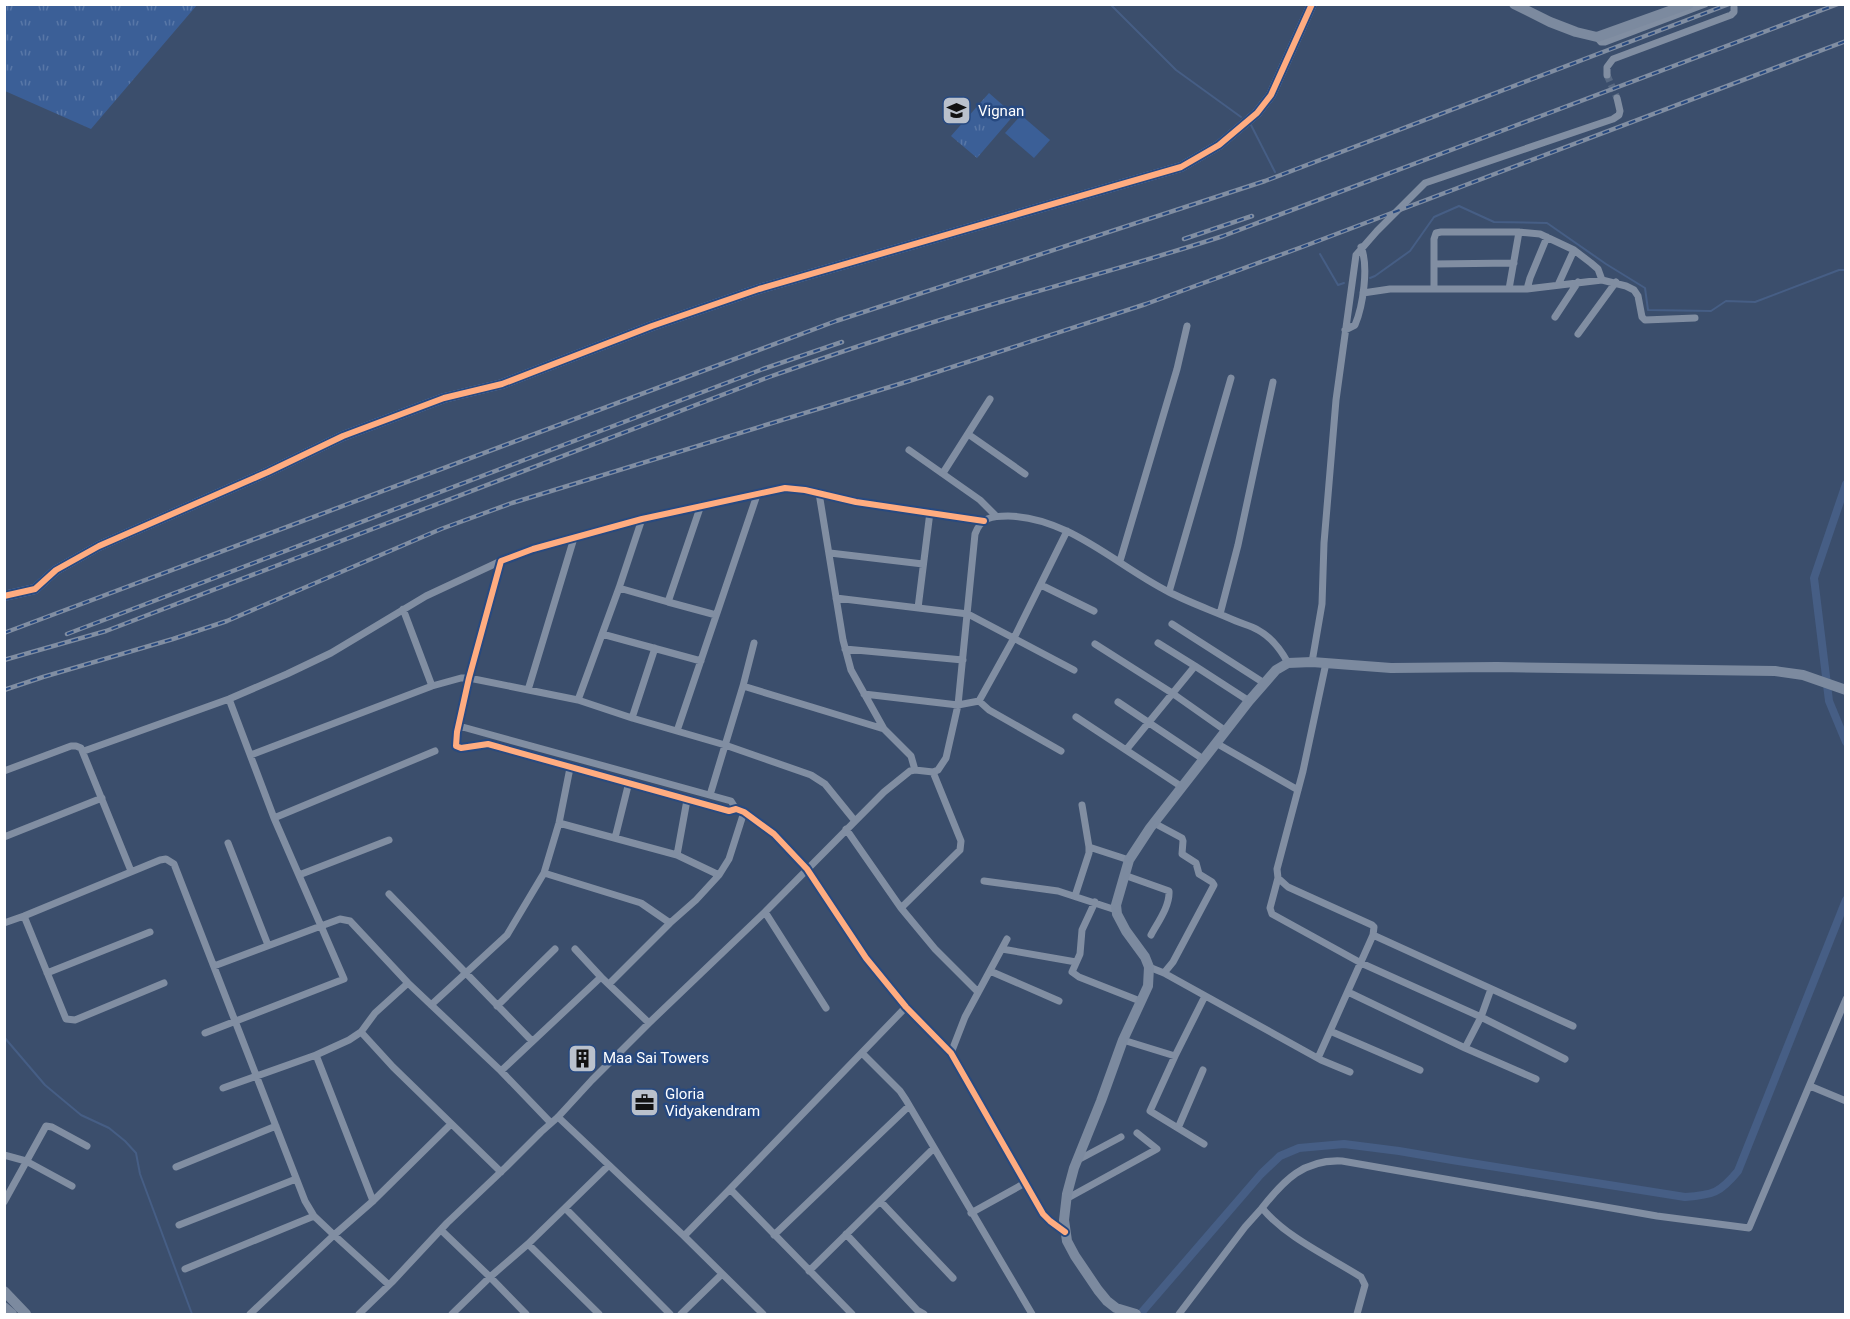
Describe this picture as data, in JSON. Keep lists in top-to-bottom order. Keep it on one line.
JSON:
{"places":{"school or university":["Vignan"],"building":["Maa Sai Towers"],"office":["Gloria Vidyakendram"]}}
